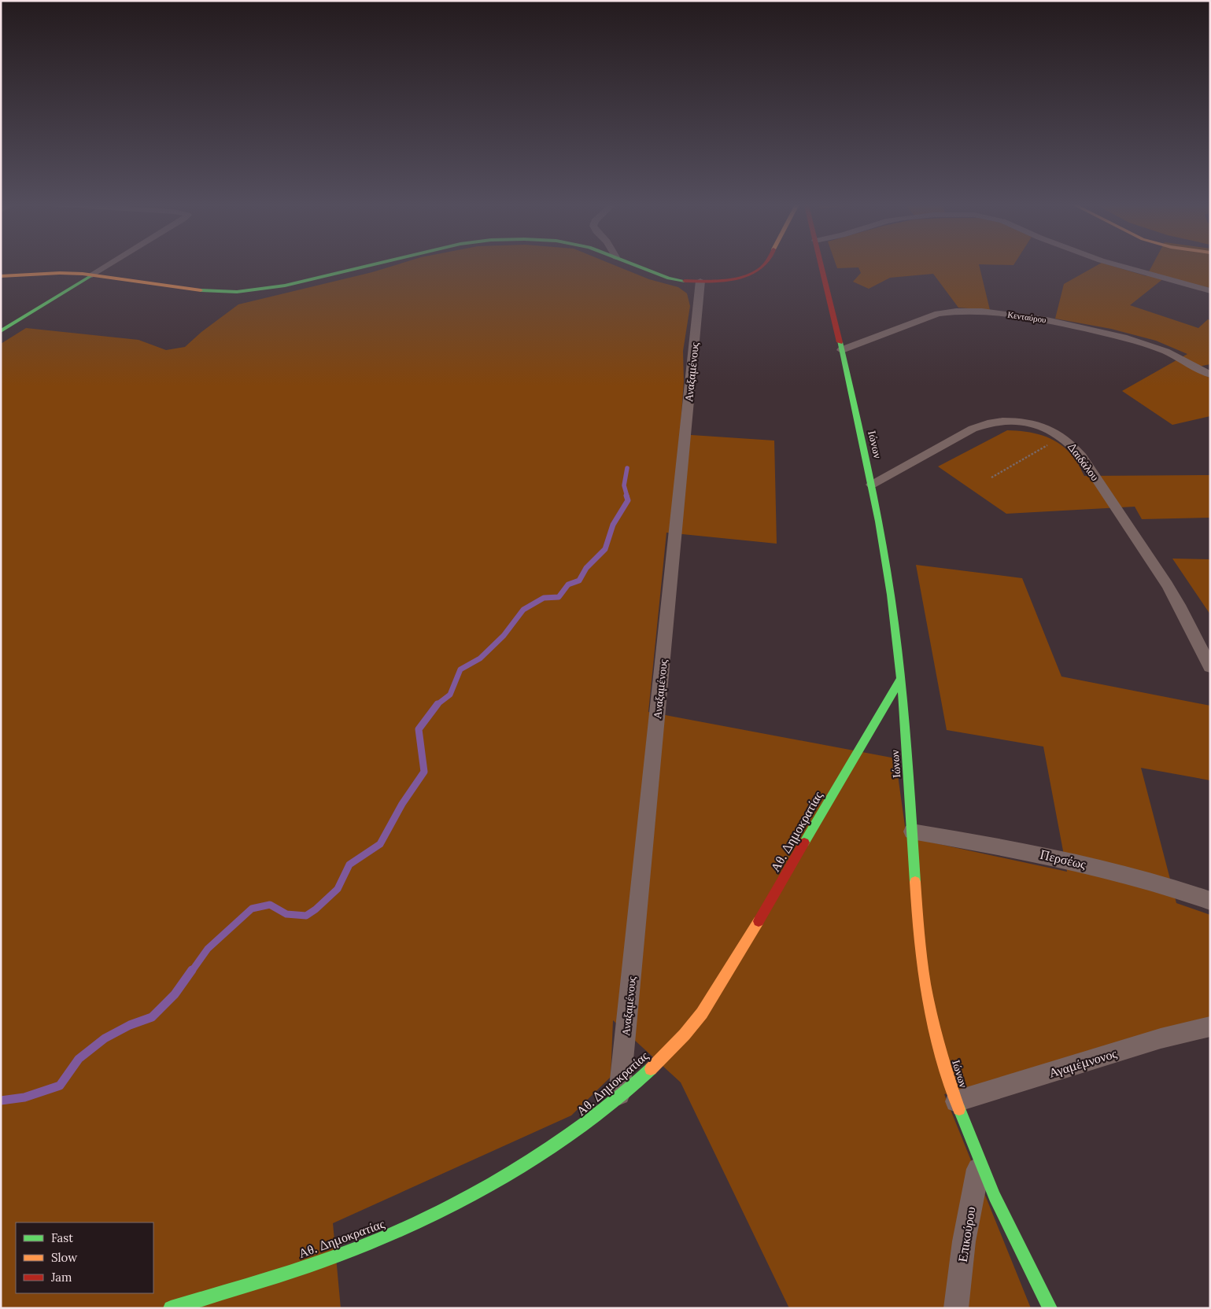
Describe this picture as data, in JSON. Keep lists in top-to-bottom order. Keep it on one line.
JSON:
{"streets":{"street":["Κενταύρου","Αναξαμένους","Ιώνων","Δαιδάλου","Αθ. Δημοκρατίας","Περσέως","Αγαμέμνονος","Επικούρου"]},"crossings":[["Κενταύρου","Ιώνων"],["Αναξαμένους","Αθ. Δημοκρατίας"],["Ιώνων","Δαιδάλου"],["Ιώνων","Αθ. Δημοκρατίας"],["Ιώνων","Περσέως"],["Ιώνων","Αγαμέμνονος"],["Ιώνων","Επικούρου"]],"legend":["Fast","Slow","Jam"]}
